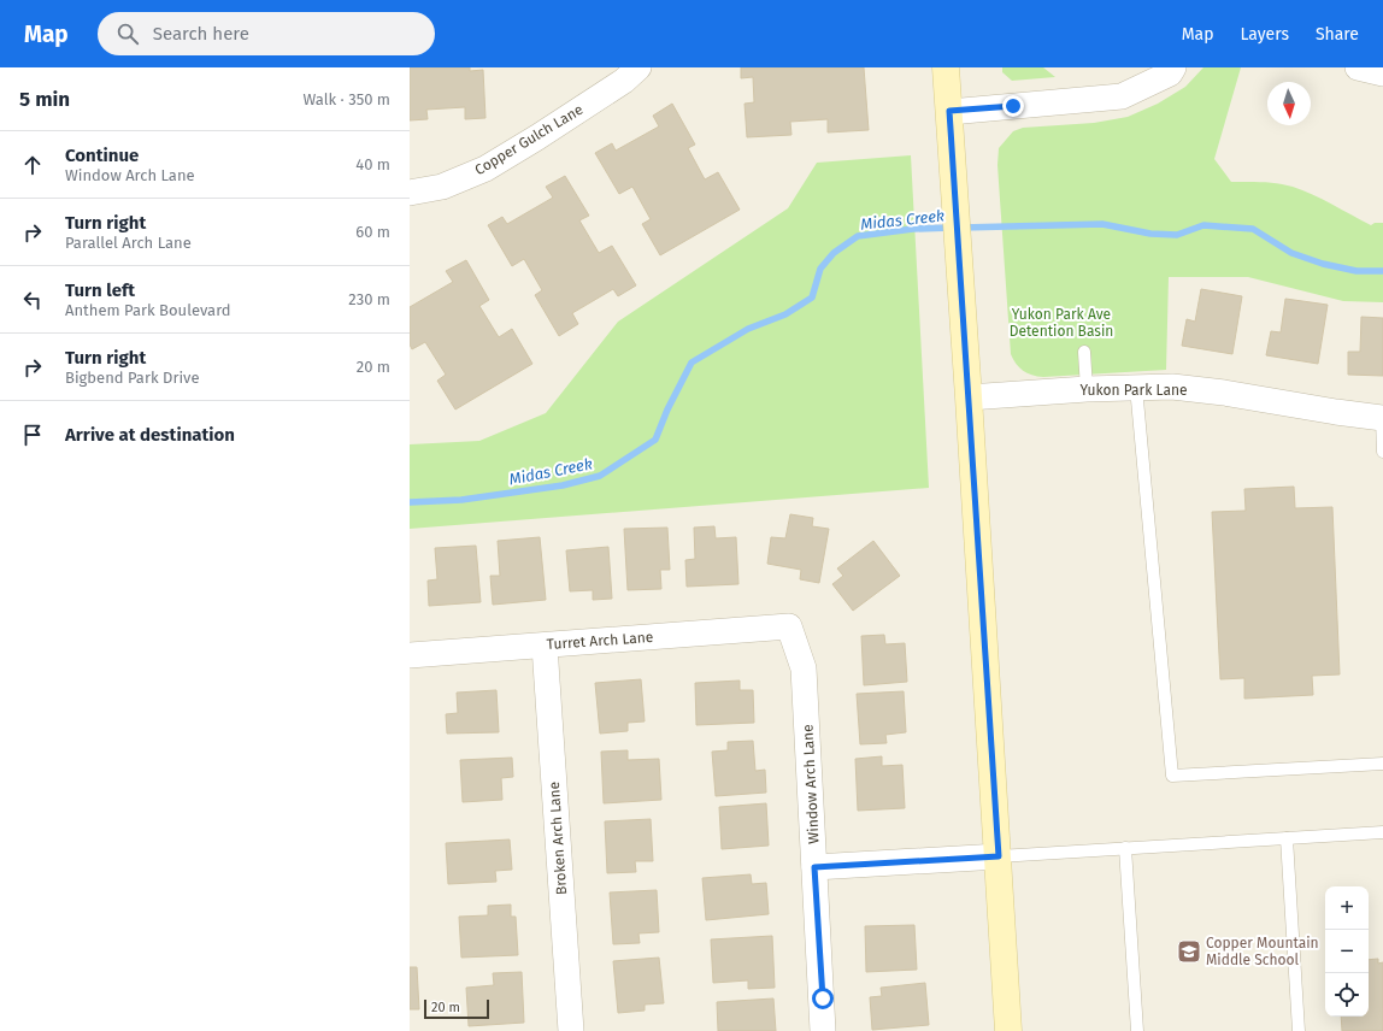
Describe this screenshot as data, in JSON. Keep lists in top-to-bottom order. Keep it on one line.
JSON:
{"streets":{"street":["Copper Gulch Lane","Yukon Park Lane","Turret Arch Lane","Window Arch Lane","Broken Arch Lane"]},"crossings":[["Turret Arch Lane","Window Arch Lane"],["Turret Arch Lane","Broken Arch Lane"]],"water":["Midas Creek"],"parks":["Yukon Park Ave Detention Basin"],"places":{"school or university":["Copper Mountain Middle School"]},"scale_bar":"20 m","north":"bottom","page":{"header":"Map","search":"Search here","nav":["Map","Layers","Share"],"heading":["5 min","Walk · 350 m"],"list":[["Continue","Window Arch Lane","40 m"],["Turn right","Parallel Arch Lane","60 m"],["Turn left","Anthem Park Boulevard","230 m"],["Turn right","Bigbend Park Drive","20 m"],"Arrive at destination"],"map_buttons":["+","−"],"scale":"20 m"}}
